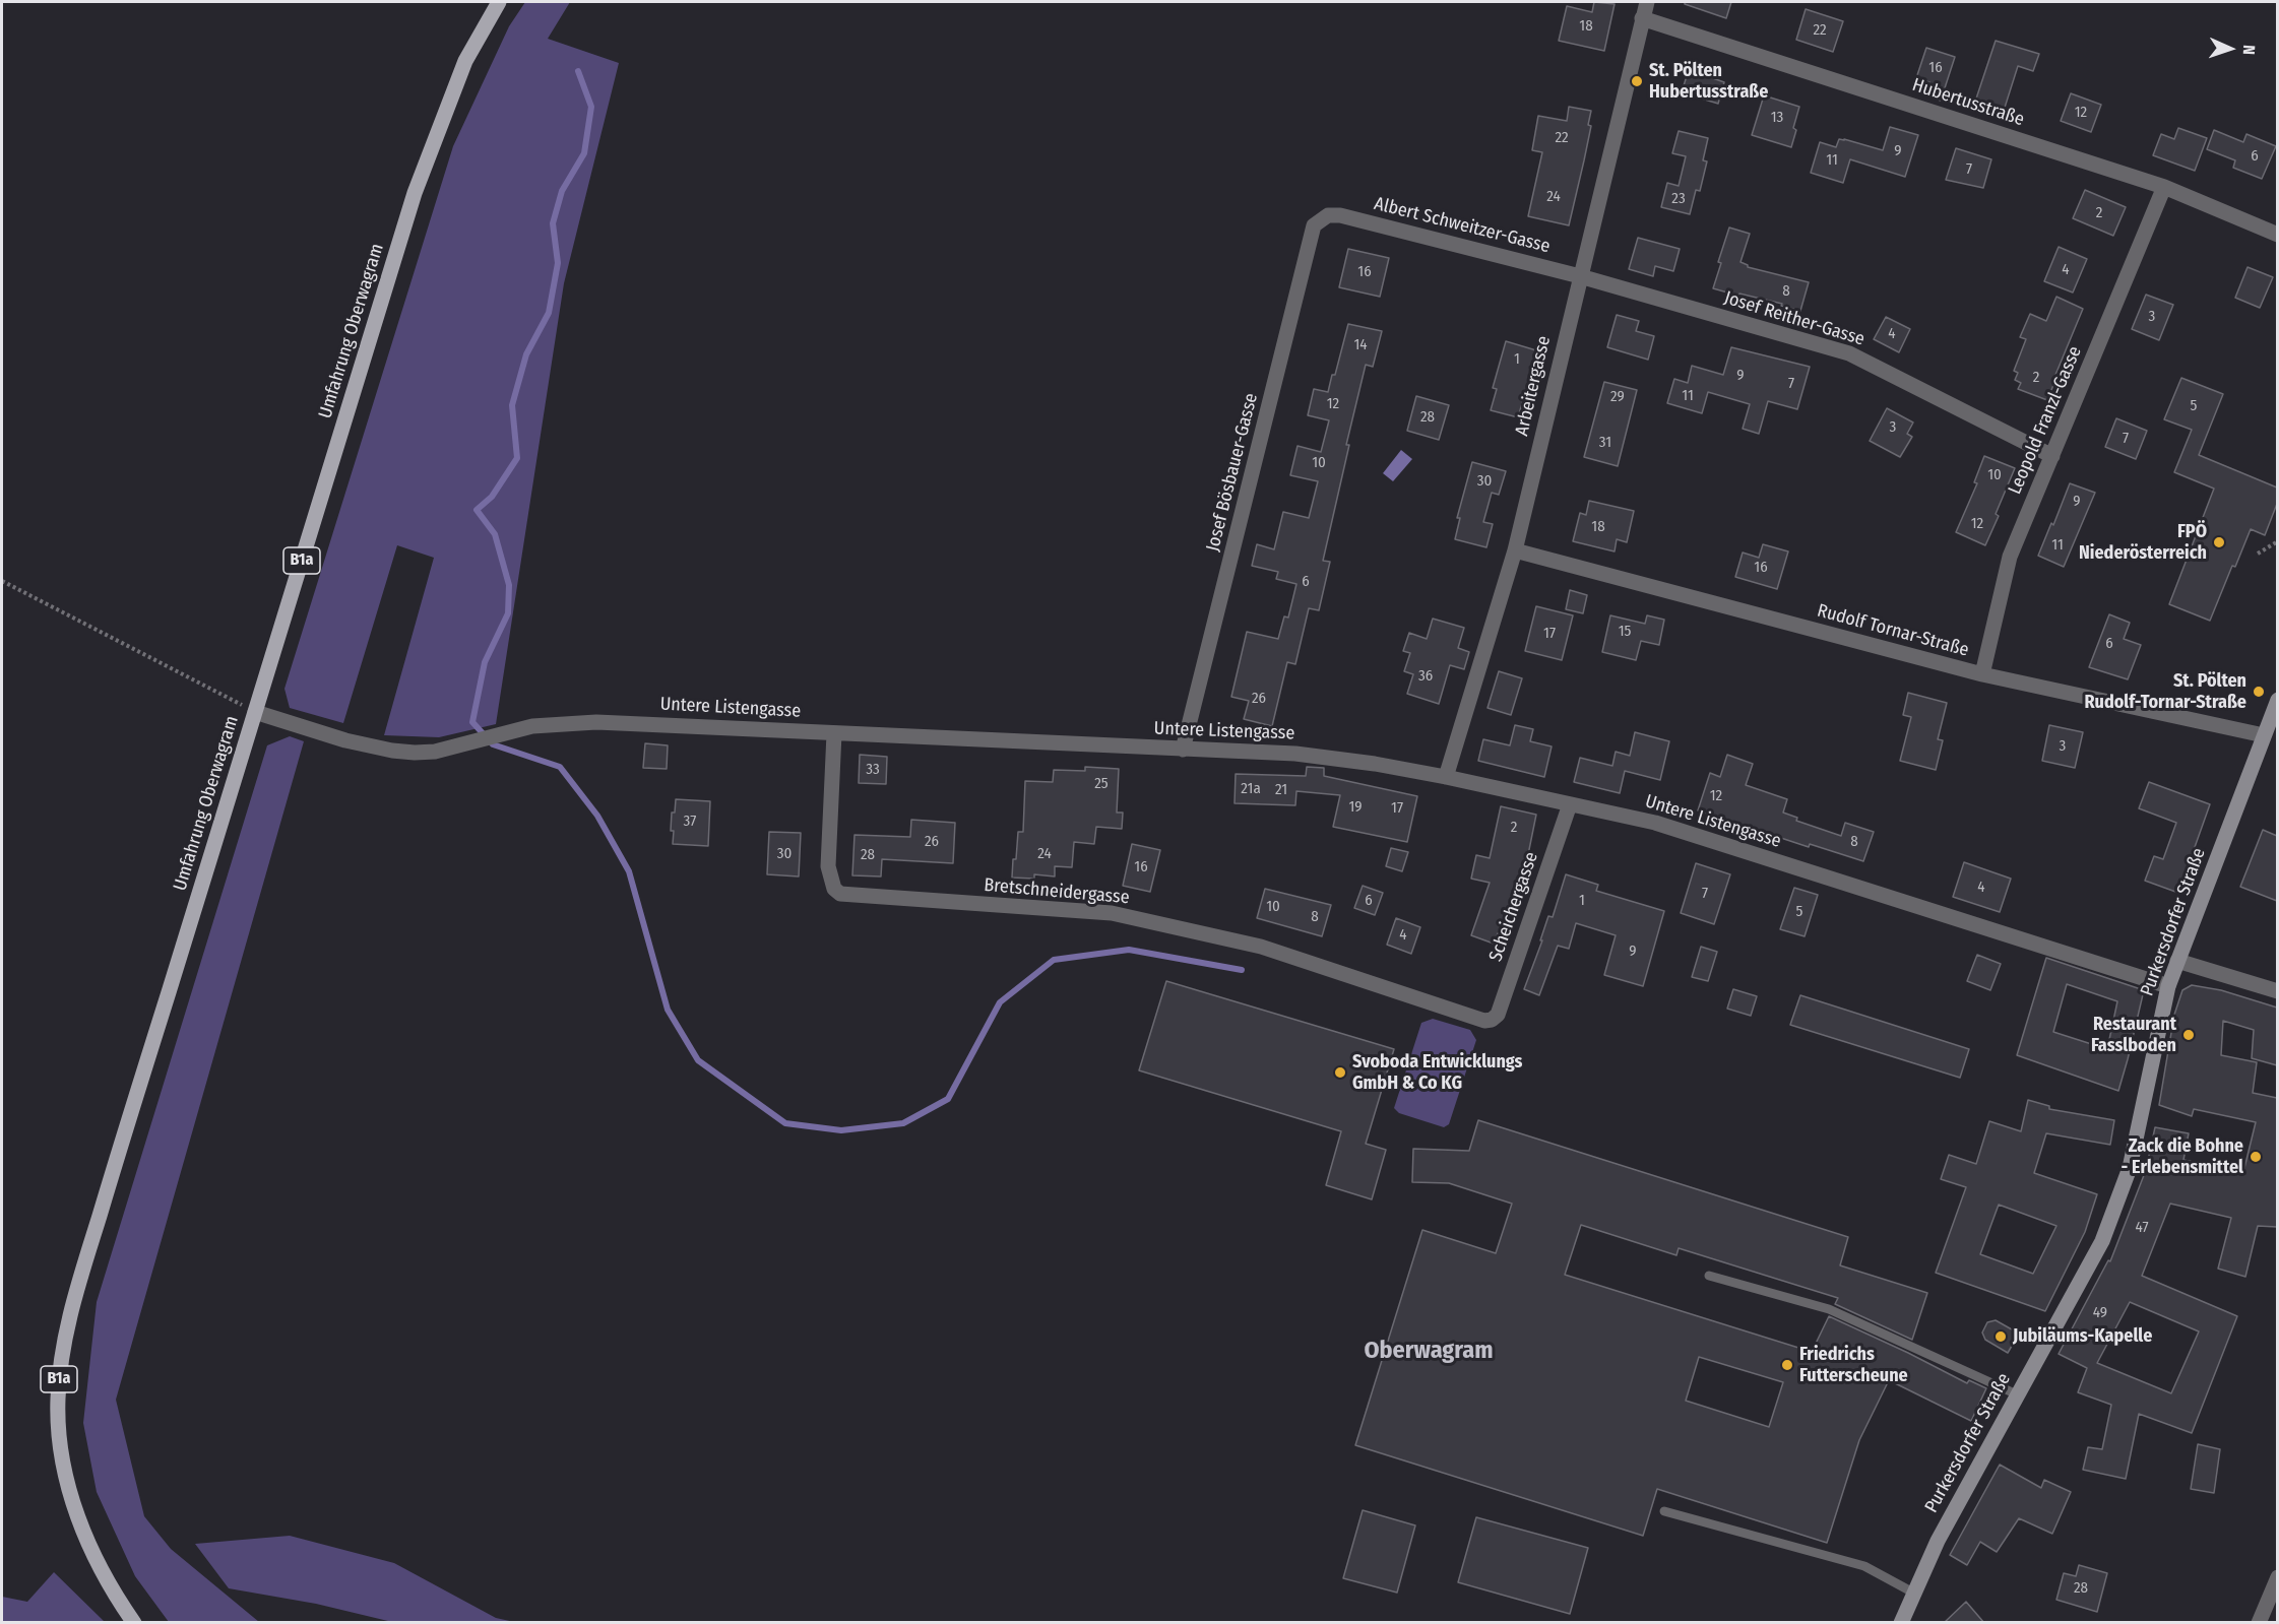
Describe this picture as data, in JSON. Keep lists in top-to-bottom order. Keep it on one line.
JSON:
{"streets":{"main road":["Umfahrung Oberwagram","B1a","Purkersdorfer Straße"],"street":["Hubertusstraße","Albert Schweitzer-Gasse","Josef Reither-Gasse","Arbeitergasse","Leopold Franzl-Gasse","Josef Bösbauer-Gasse","Rudolf Tornar-Straße","Untere Listengasse","Bretschneidergasse","Scheichergasse"]},"crossings":[["Hubertusstraße","Arbeitergasse"],["Hubertusstraße","Leopold Franzl-Gasse"],["Albert Schweitzer-Gasse","Josef Reither-Gasse"],["Albert Schweitzer-Gasse","Arbeitergasse"],["Albert Schweitzer-Gasse","Josef Bösbauer-Gasse"],["Josef Reither-Gasse","Arbeitergasse"],["Josef Reither-Gasse","Leopold Franzl-Gasse"],["Umfahrung Oberwagram","Untere Listengasse"],["Arbeitergasse","Rudolf Tornar-Straße"],["Arbeitergasse","Untere Listengasse"],["Leopold Franzl-Gasse","Rudolf Tornar-Straße"],["Josef Bösbauer-Gasse","Untere Listengasse"],["Rudolf Tornar-Straße","Purkersdorfer Straße"],["Untere Listengasse","Bretschneidergasse"],["Untere Listengasse","Scheichergasse"],["Untere Listengasse","Purkersdorfer Straße"],["Bretschneidergasse","Scheichergasse"]],"districts":["Oberwagram"],"places":["St. Pölten Hubertusstraße","FPÖ Niederösterreich","St. Pölten Rudolf-Tornar-Straße","Restaurant Fasslboden","Svoboda Entwicklungs GmbH & Co KG","Zack die Bohne - Erlebensmittel","Jubiläums-Kapelle","Friedrichs Futterscheune"],"house_numbers":["18","22","16","12","13","22","9","6","11","7","24","23","2","4","16","8","3","4","14","1","9","2","7","11","29","12","5","28","3","7","31","10","10","30","9","12","18","11","16","6","15","17","6","36","26","3","33","25","21a","21","12","19","17","37","2","26","8","30","24","28","16","4","7","6","1","10","5","8","4","9","47","49","28"],"north":"right"}
